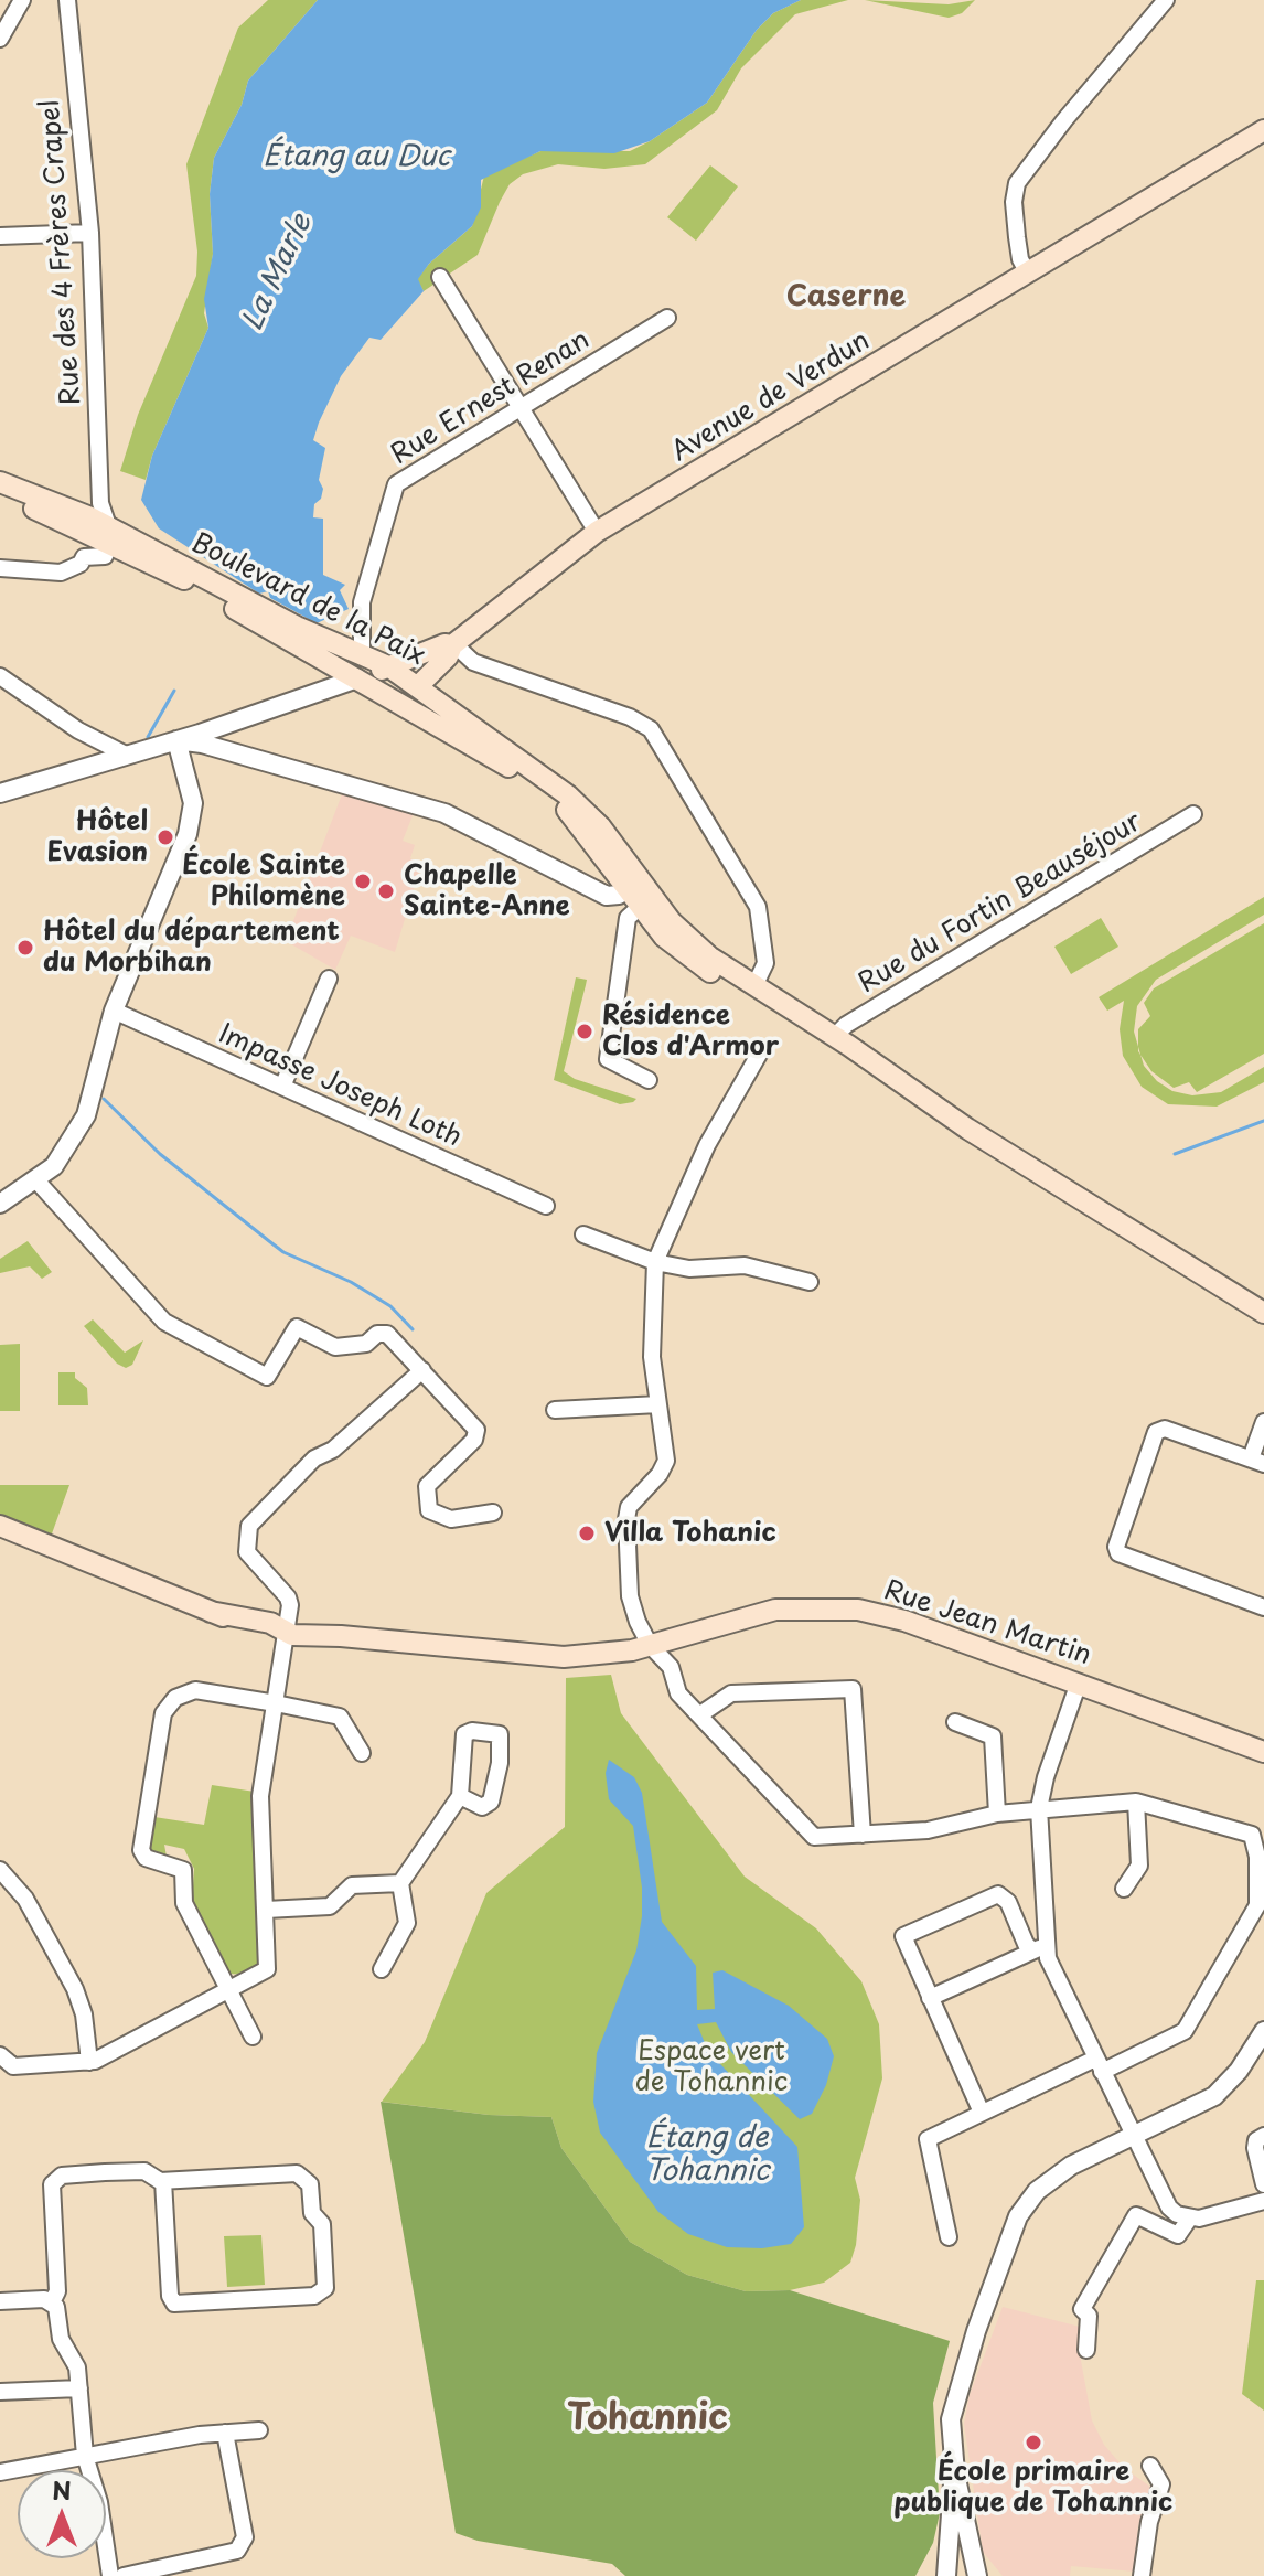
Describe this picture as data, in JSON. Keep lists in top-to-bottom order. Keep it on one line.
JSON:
{"streets":{"main road":["Avenue de Verdun","Boulevard de la Paix","Rue Jean Martin"],"street":["Rue des 4 Frères Crapel","Rue Ernest Renan","Rue du Fortin Beauséjour","Impasse Joseph Loth"]},"crossings":[["Rue des 4 Frères Crapel","Boulevard de la Paix"],["Avenue de Verdun","Boulevard de la Paix"],["Rue Ernest Renan","Boulevard de la Paix"],["Boulevard de la Paix","Rue du Fortin Beauséjour"]],"districts":["Caserne","Tohannic"],"water":["Étang au Duc","La Marle","Étang de Tohannic"],"parks":["Espace vert de Tohannic"],"places":["Hôtel Evasion","École Sainte Philomène","Chapelle Sainte-Anne","Hôtel du département du Morbihan","Résidence Clos d'Armor","Villa Tohanic","École primaire publique de Tohannic"],"north":"top"}
